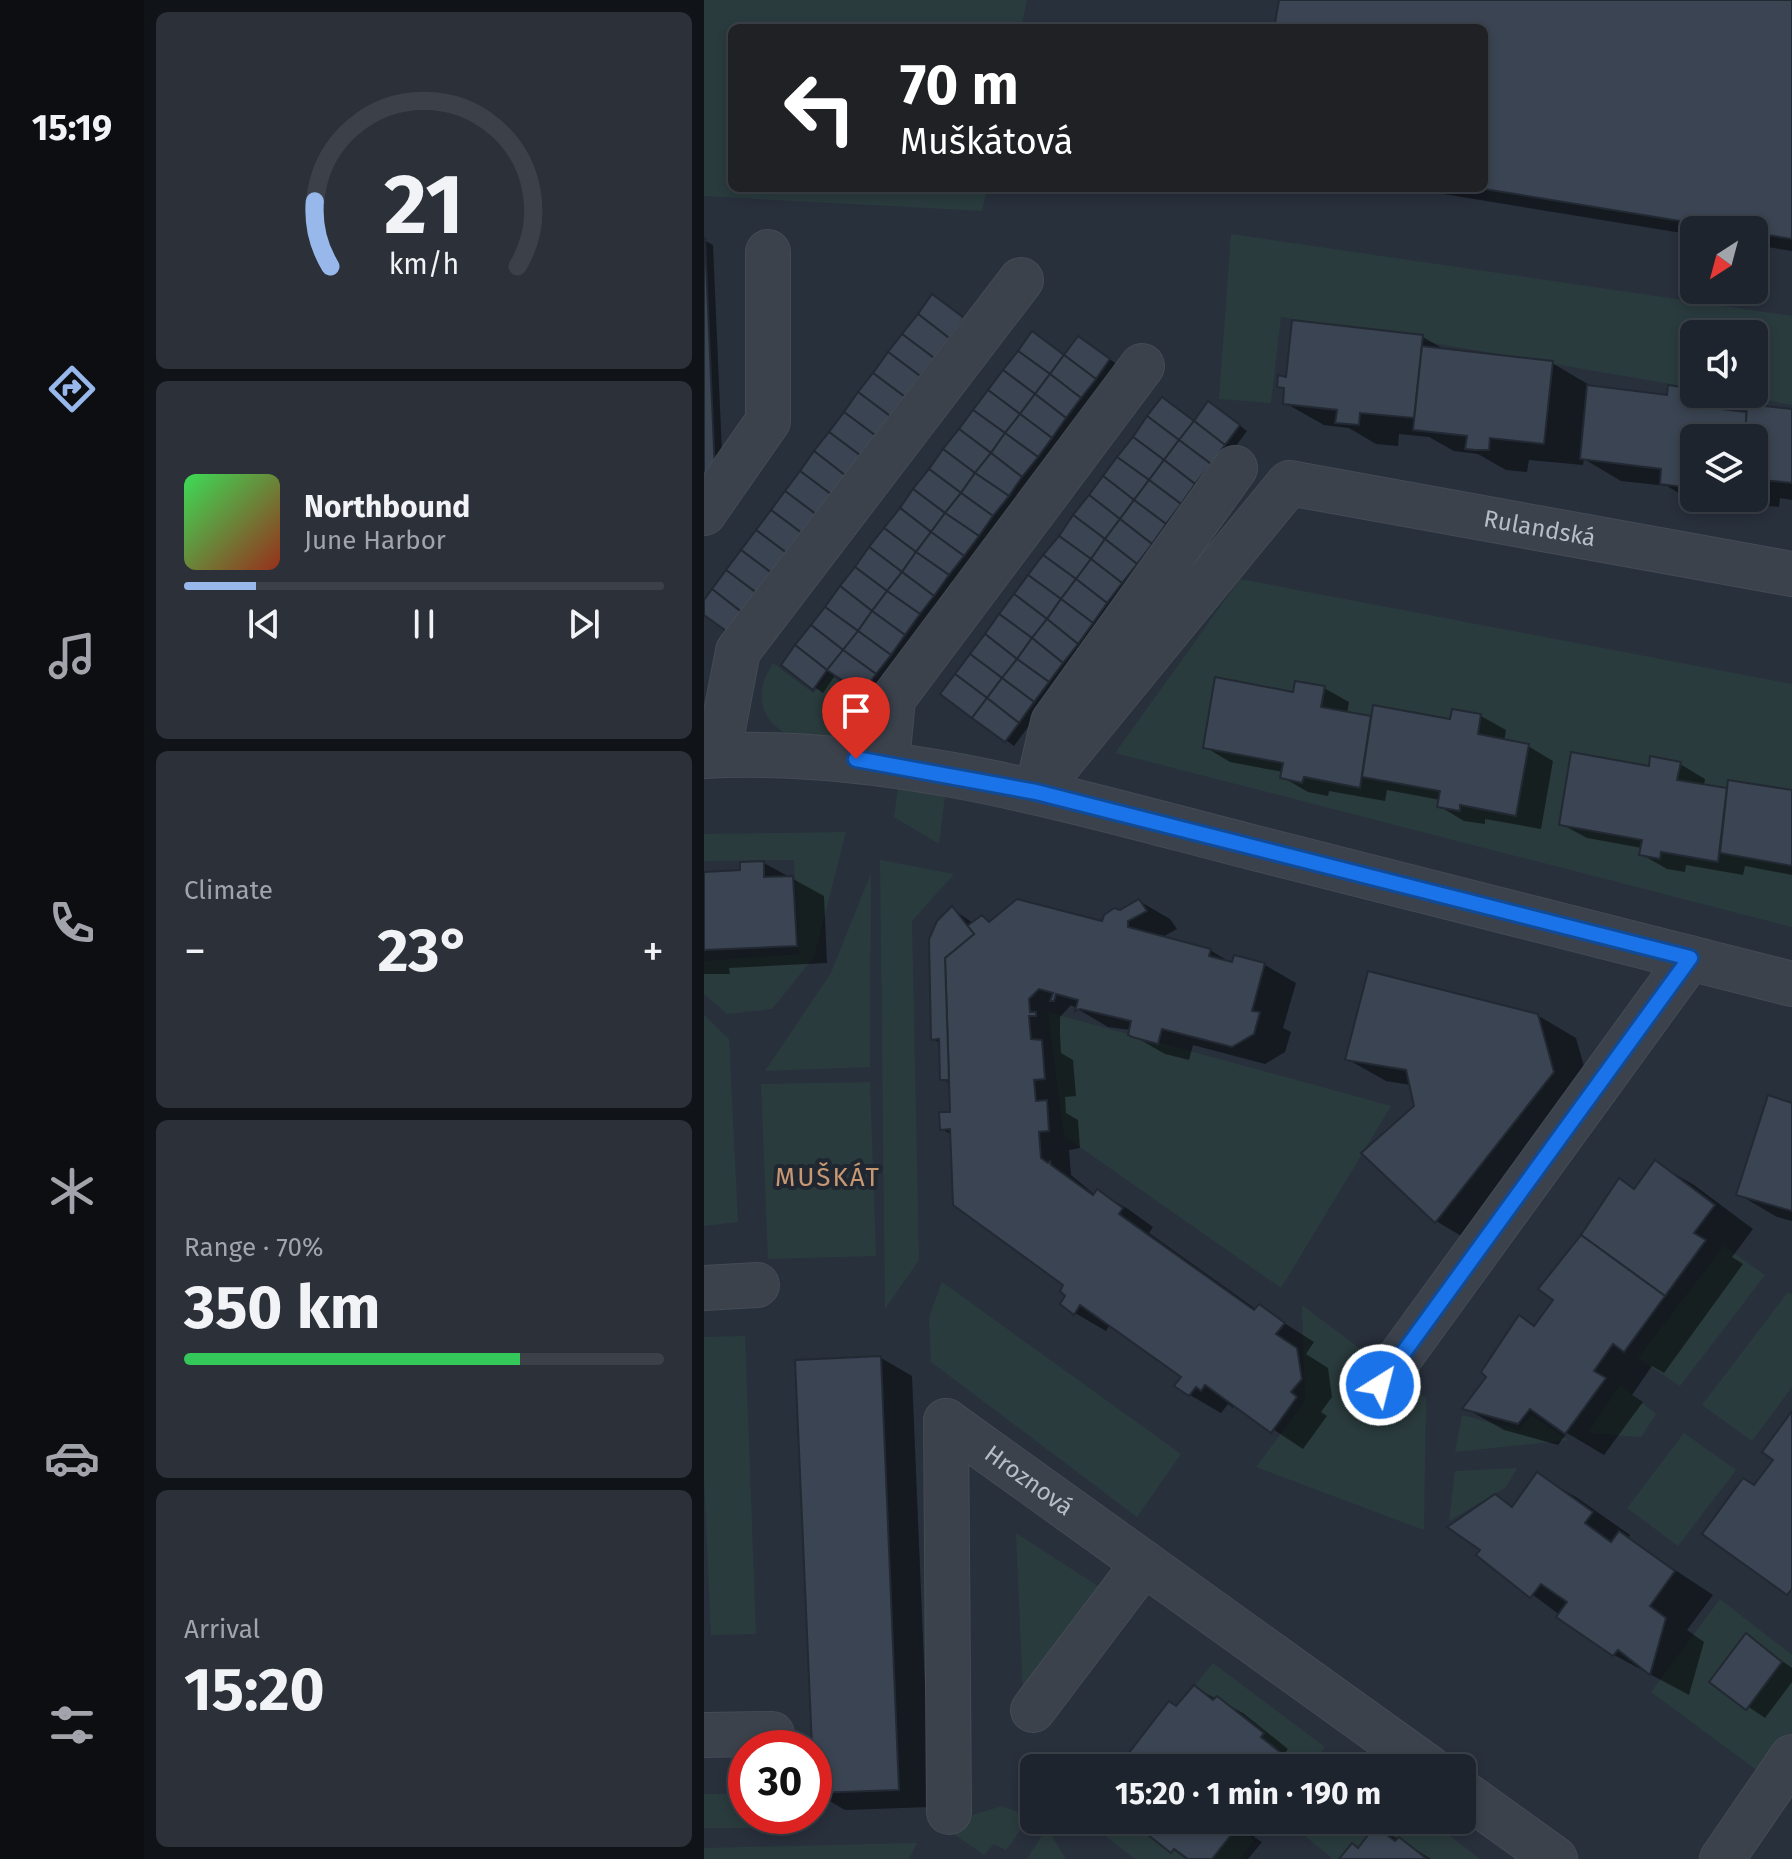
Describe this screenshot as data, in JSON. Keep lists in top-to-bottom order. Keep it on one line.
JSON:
{"streets":{"street":["Rulandská","Hroznová"]},"districts":["MUŠKÁT"],"north":"bottom left","page":{"tabs":"15:19","turn":["70 m","Muškátová"],"song":["Northbound","June Harbor"],"tile":["Climate",["Range · 70%","350 km"],["Arrival","15:20"]],"heat":["−","23°","+"],"limit":"30","trip":"15:20 · 1 min · 190 m","gauge":["21","km/h"]}}
